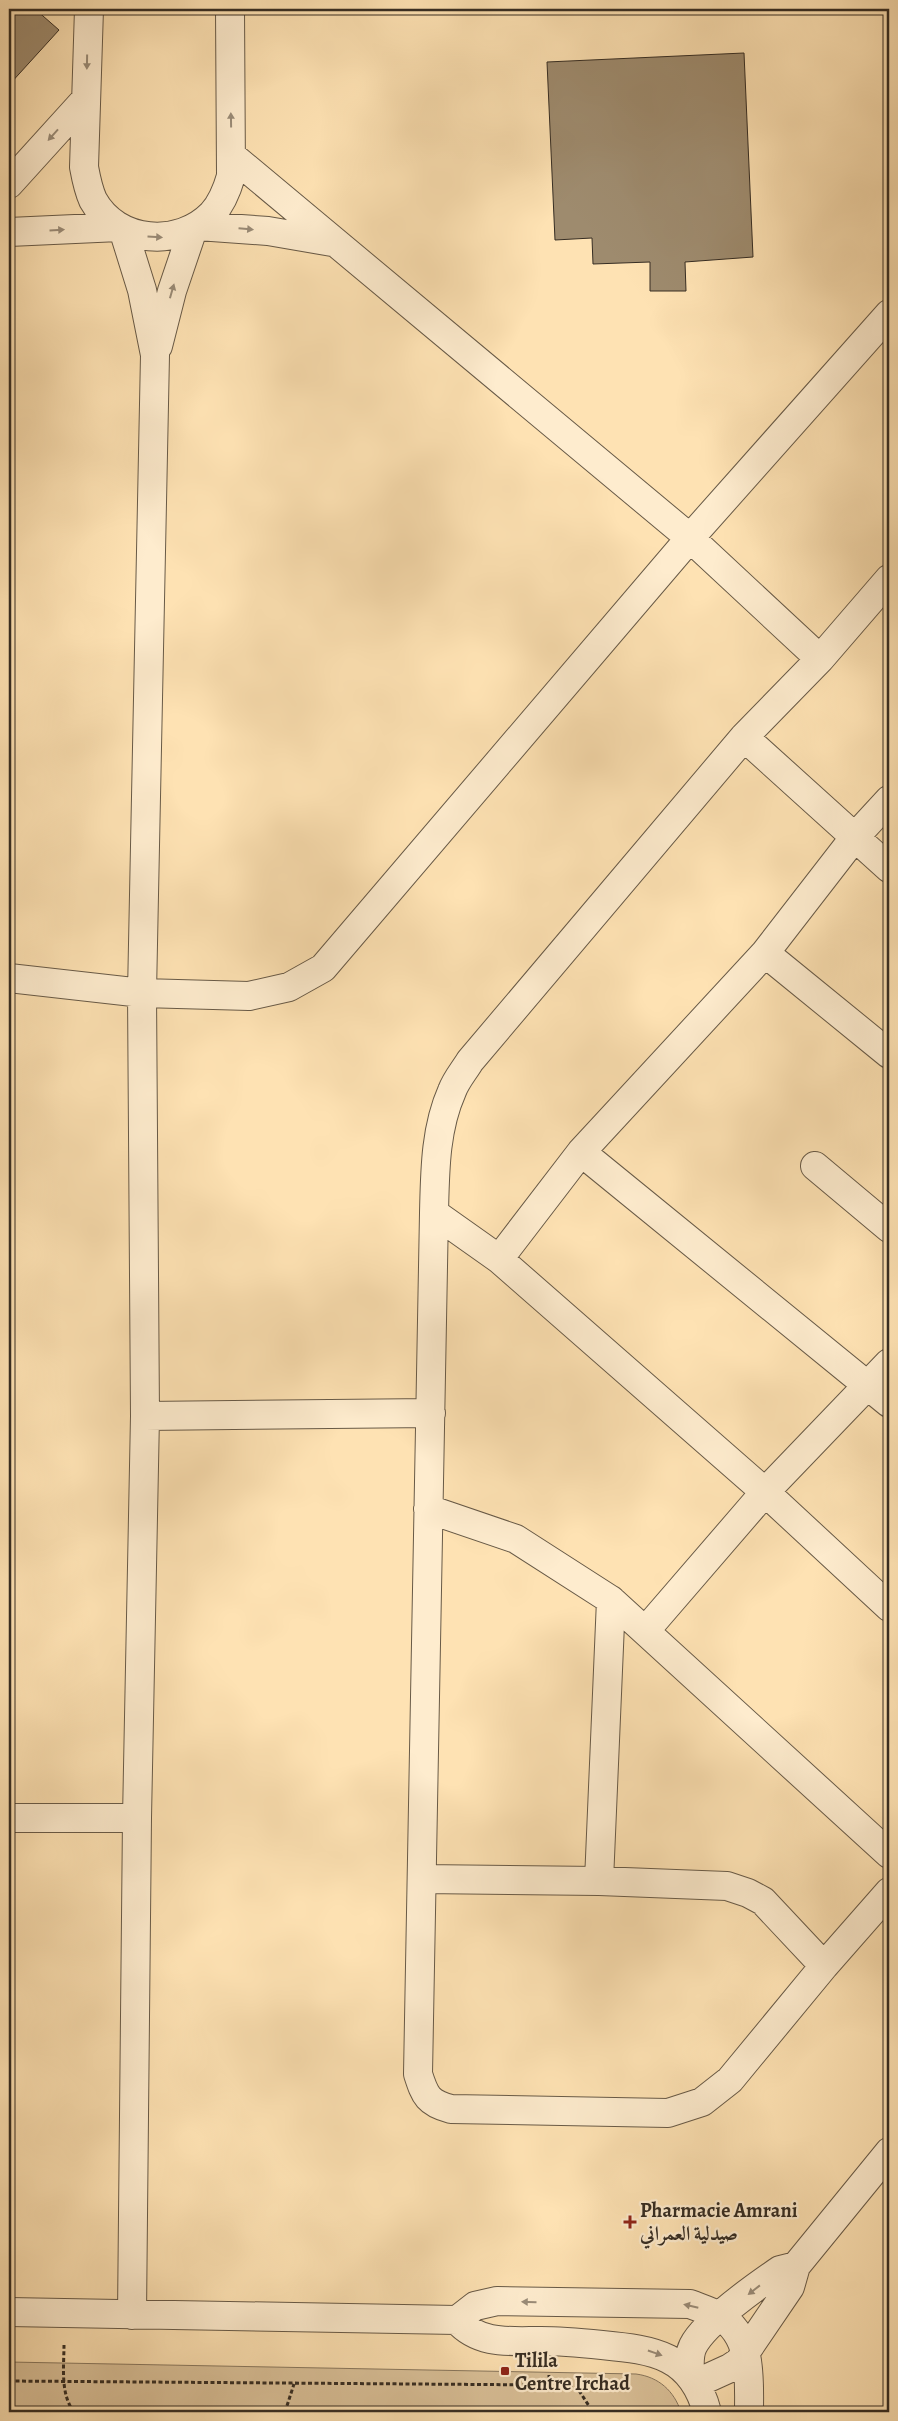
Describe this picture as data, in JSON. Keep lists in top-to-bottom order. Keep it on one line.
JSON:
{"places":{"health":["Pharmacie Amrani صيدلية العمراني"],"transit":["Tilila Centre Irchad"]}}
